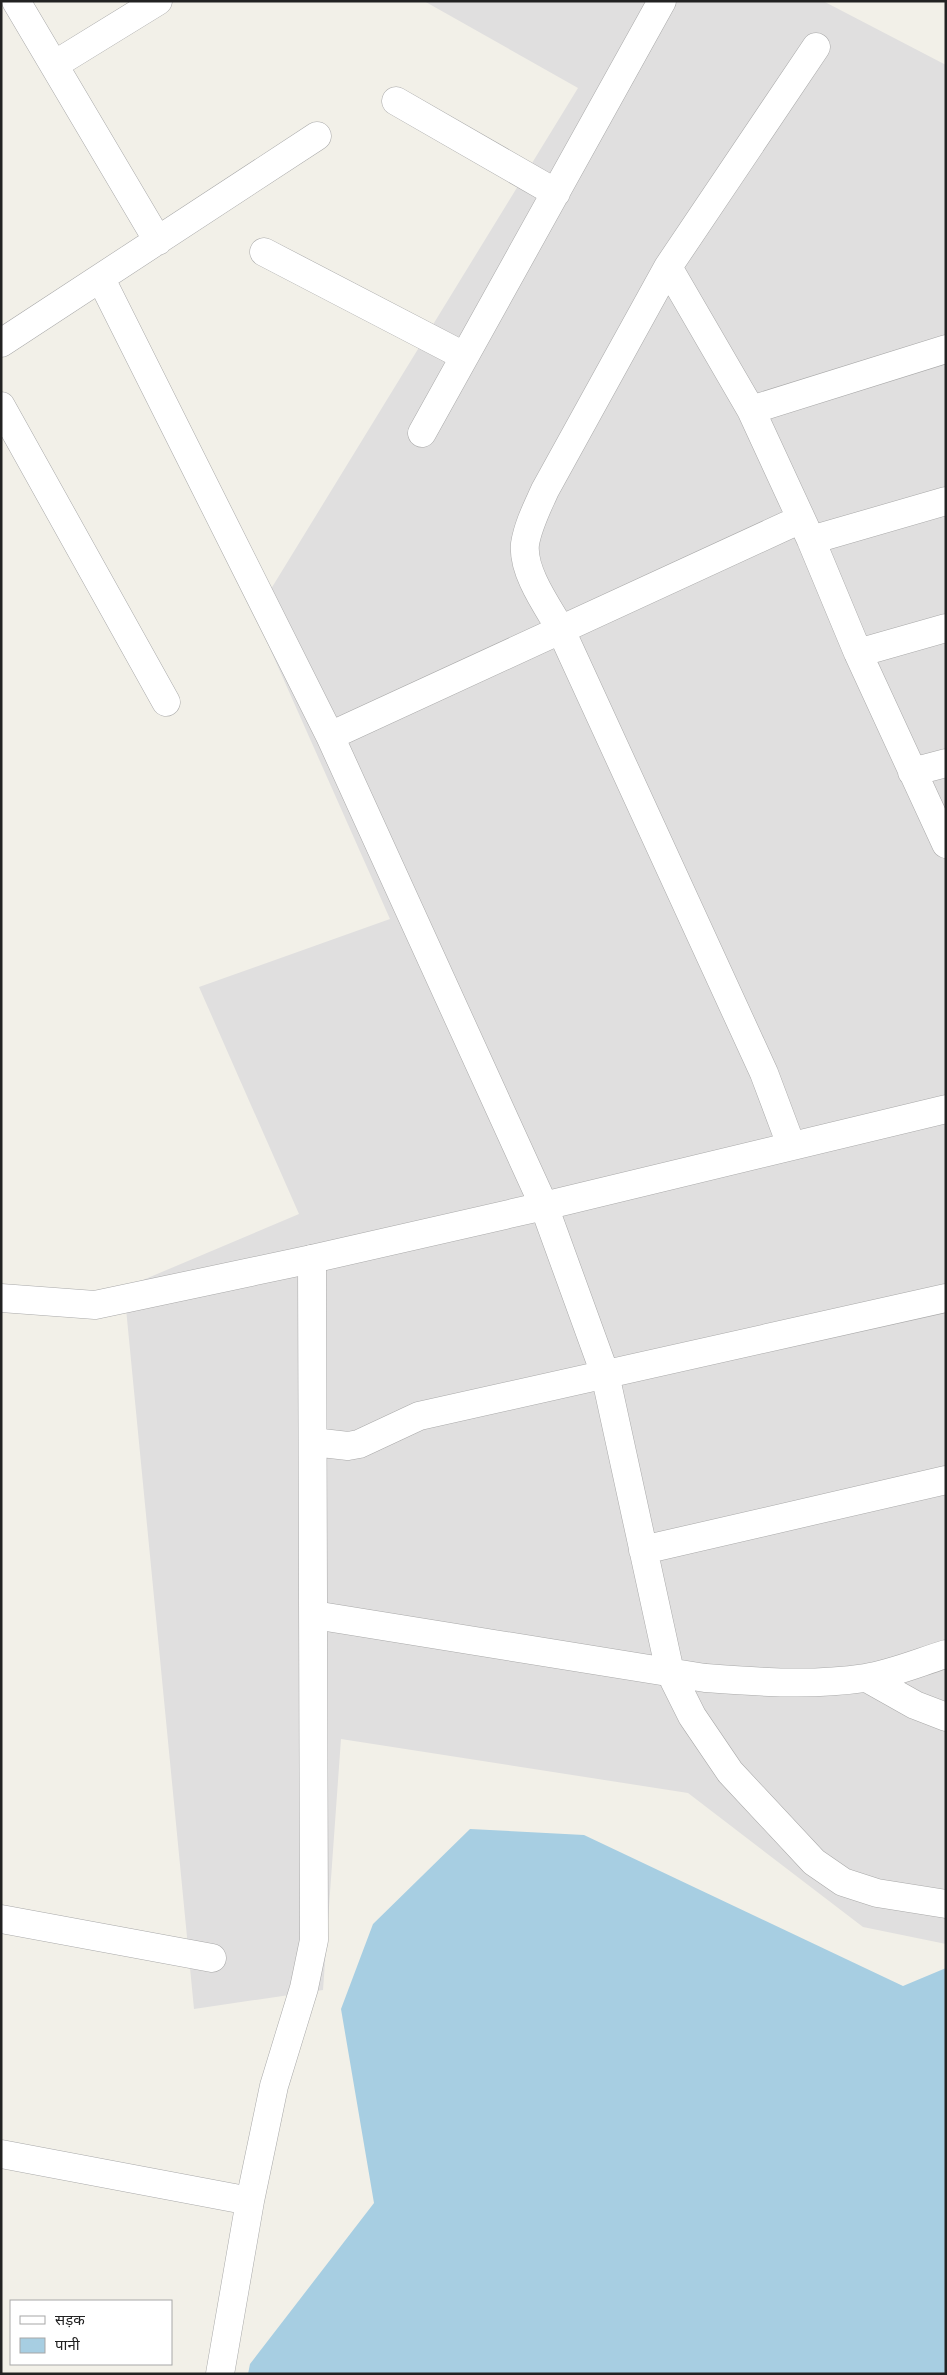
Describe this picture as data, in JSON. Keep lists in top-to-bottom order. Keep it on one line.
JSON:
{"legend":["सड़क","पानी"]}
